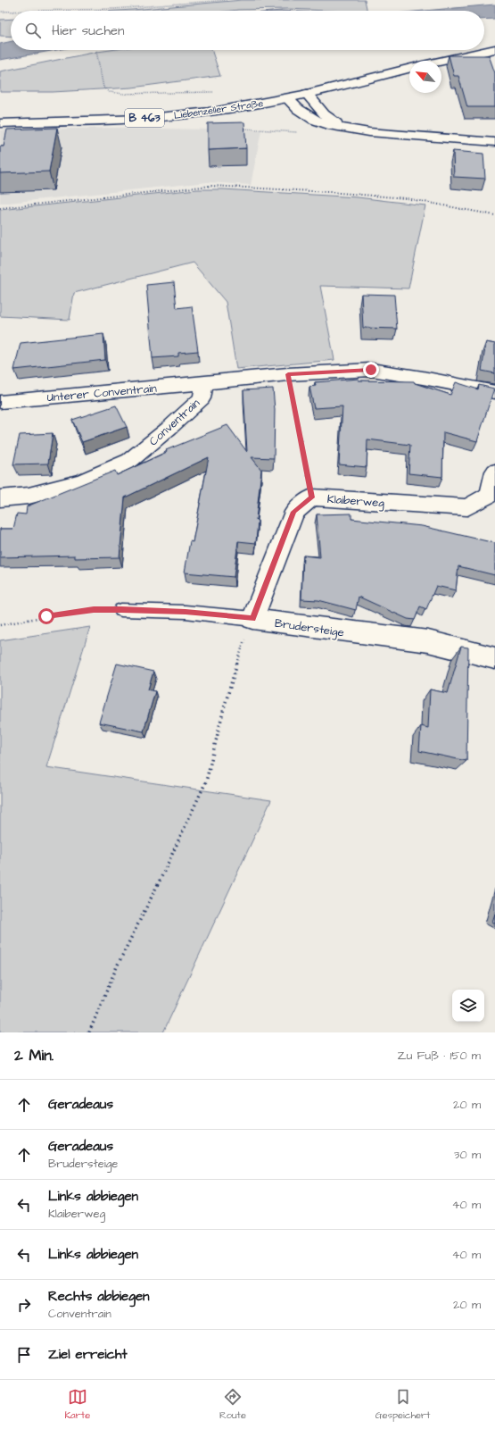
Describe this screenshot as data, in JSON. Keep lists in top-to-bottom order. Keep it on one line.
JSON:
{"streets":{"street":["Liebenzeller Straße","B 463","Unterer Conventrain","Conventrain","Klaiberweg","Brudersteige"]},"crossings":[["Unterer Conventrain","Conventrain"],["Klaiberweg","Brudersteige"]],"north":"top left","page":{"search":"Hier suchen","heading":["2 Min.","Zu Fuß · 150 m"],"list":[["Geradeaus","20 m"],["Geradeaus","Brudersteige","30 m"],["Links abbiegen","Klaiberweg","40 m"],["Links abbiegen","40 m"],["Rechts abbiegen","Conventrain","20 m"],"Ziel erreicht"],"nav":["Karte","Route","Gespeichert"]}}
